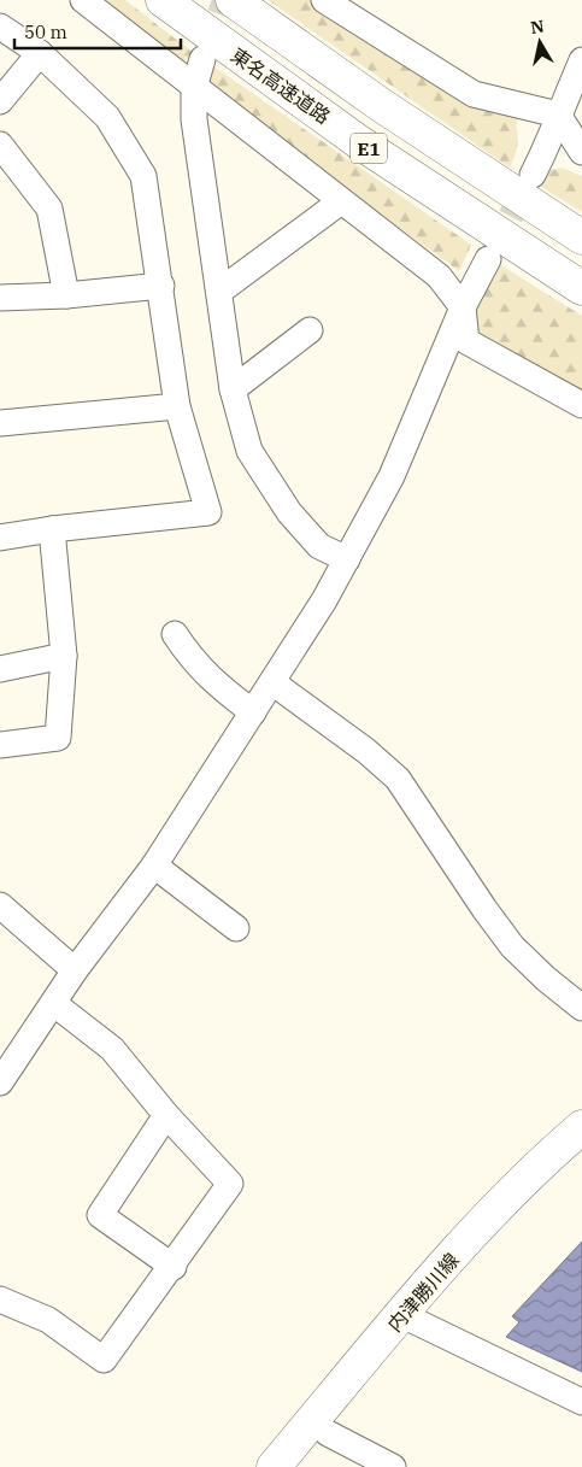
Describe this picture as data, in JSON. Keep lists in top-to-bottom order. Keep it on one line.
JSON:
{"streets":{"main road":["東名高速道路","E1","内津勝川線"]},"scale_bar":"50 m","north":"top"}
